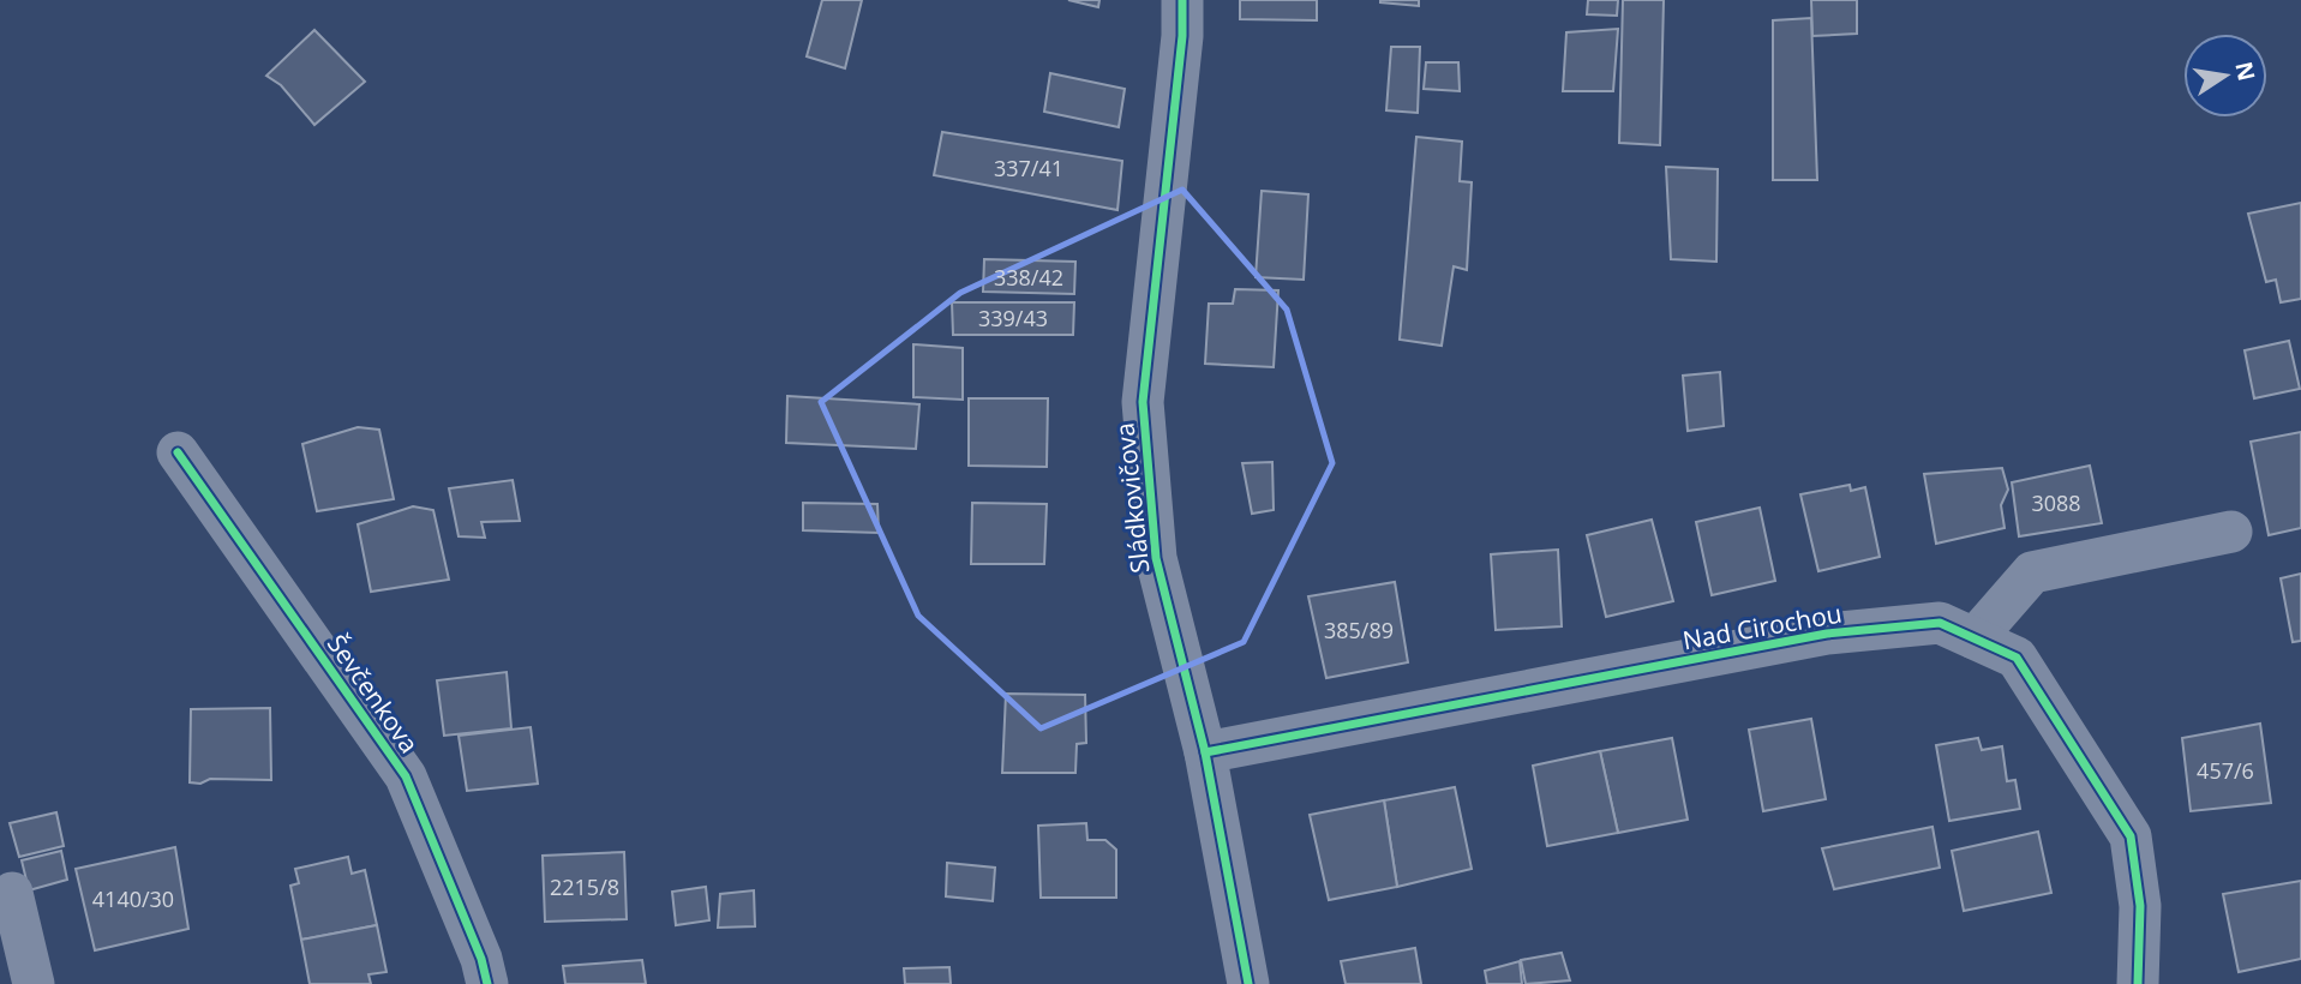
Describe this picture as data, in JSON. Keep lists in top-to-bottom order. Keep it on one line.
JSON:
{"streets":{"street":["Sládkovičova","Nad Cirochou","Ševčenkova"]},"crossings":[["Sládkovičova","Nad Cirochou"]],"house_numbers":["337/41","338/42","339/43","3088","385/89","457/6","2215/8","4140/30"],"north":"right"}
